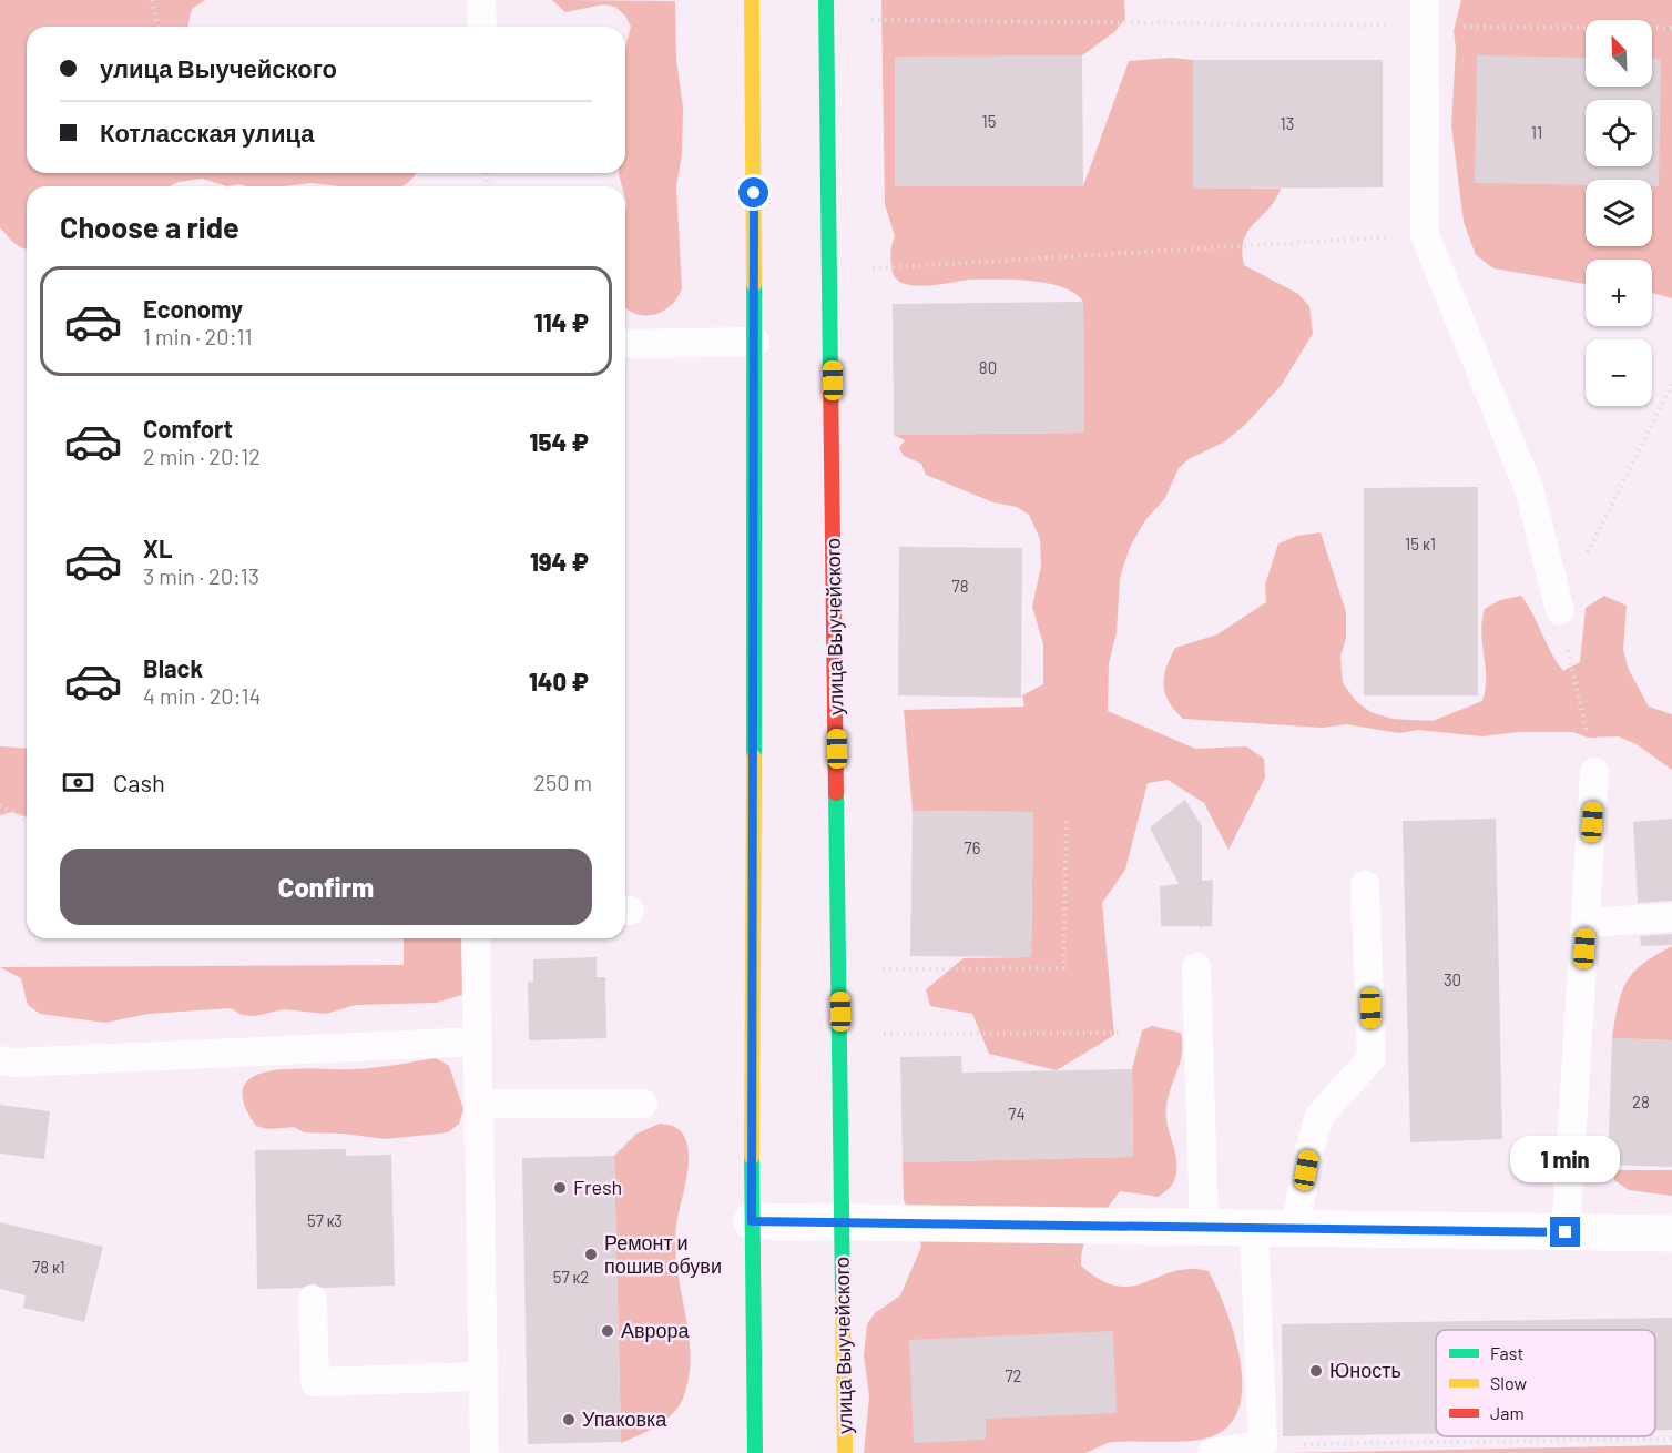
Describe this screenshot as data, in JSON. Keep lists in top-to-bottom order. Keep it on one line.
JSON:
{"streets":{"main road":["улица Выучейского"]},"places":["Fresh","Ремонт и пошив обуви","Аврора","Юность","Упаковка"],"house_numbers":["15","13","11","80","15 к1","78","76","30","28","74","57 к3","78 к1","57 к2","72"],"legend":["Fast","Slow","Jam"],"north":"top left","page":{"map_buttons":["+","−"],"banner":["улица Выучейского","Котласская улица"],"heading":"Choose a ride","list":[{"name":"Economy","note":"1 min · 20:11","value":"114 ₽"},{"name":"Comfort","note":"2 min · 20:12","value":"154 ₽"},{"name":"XL","note":"3 min · 20:13","value":"194 ₽"},{"name":"Black","note":"4 min · 20:14","value":"140 ₽"}],"pay":["Cash","250 m"],"buttons":"Confirm","bubble":"1 min"}}
